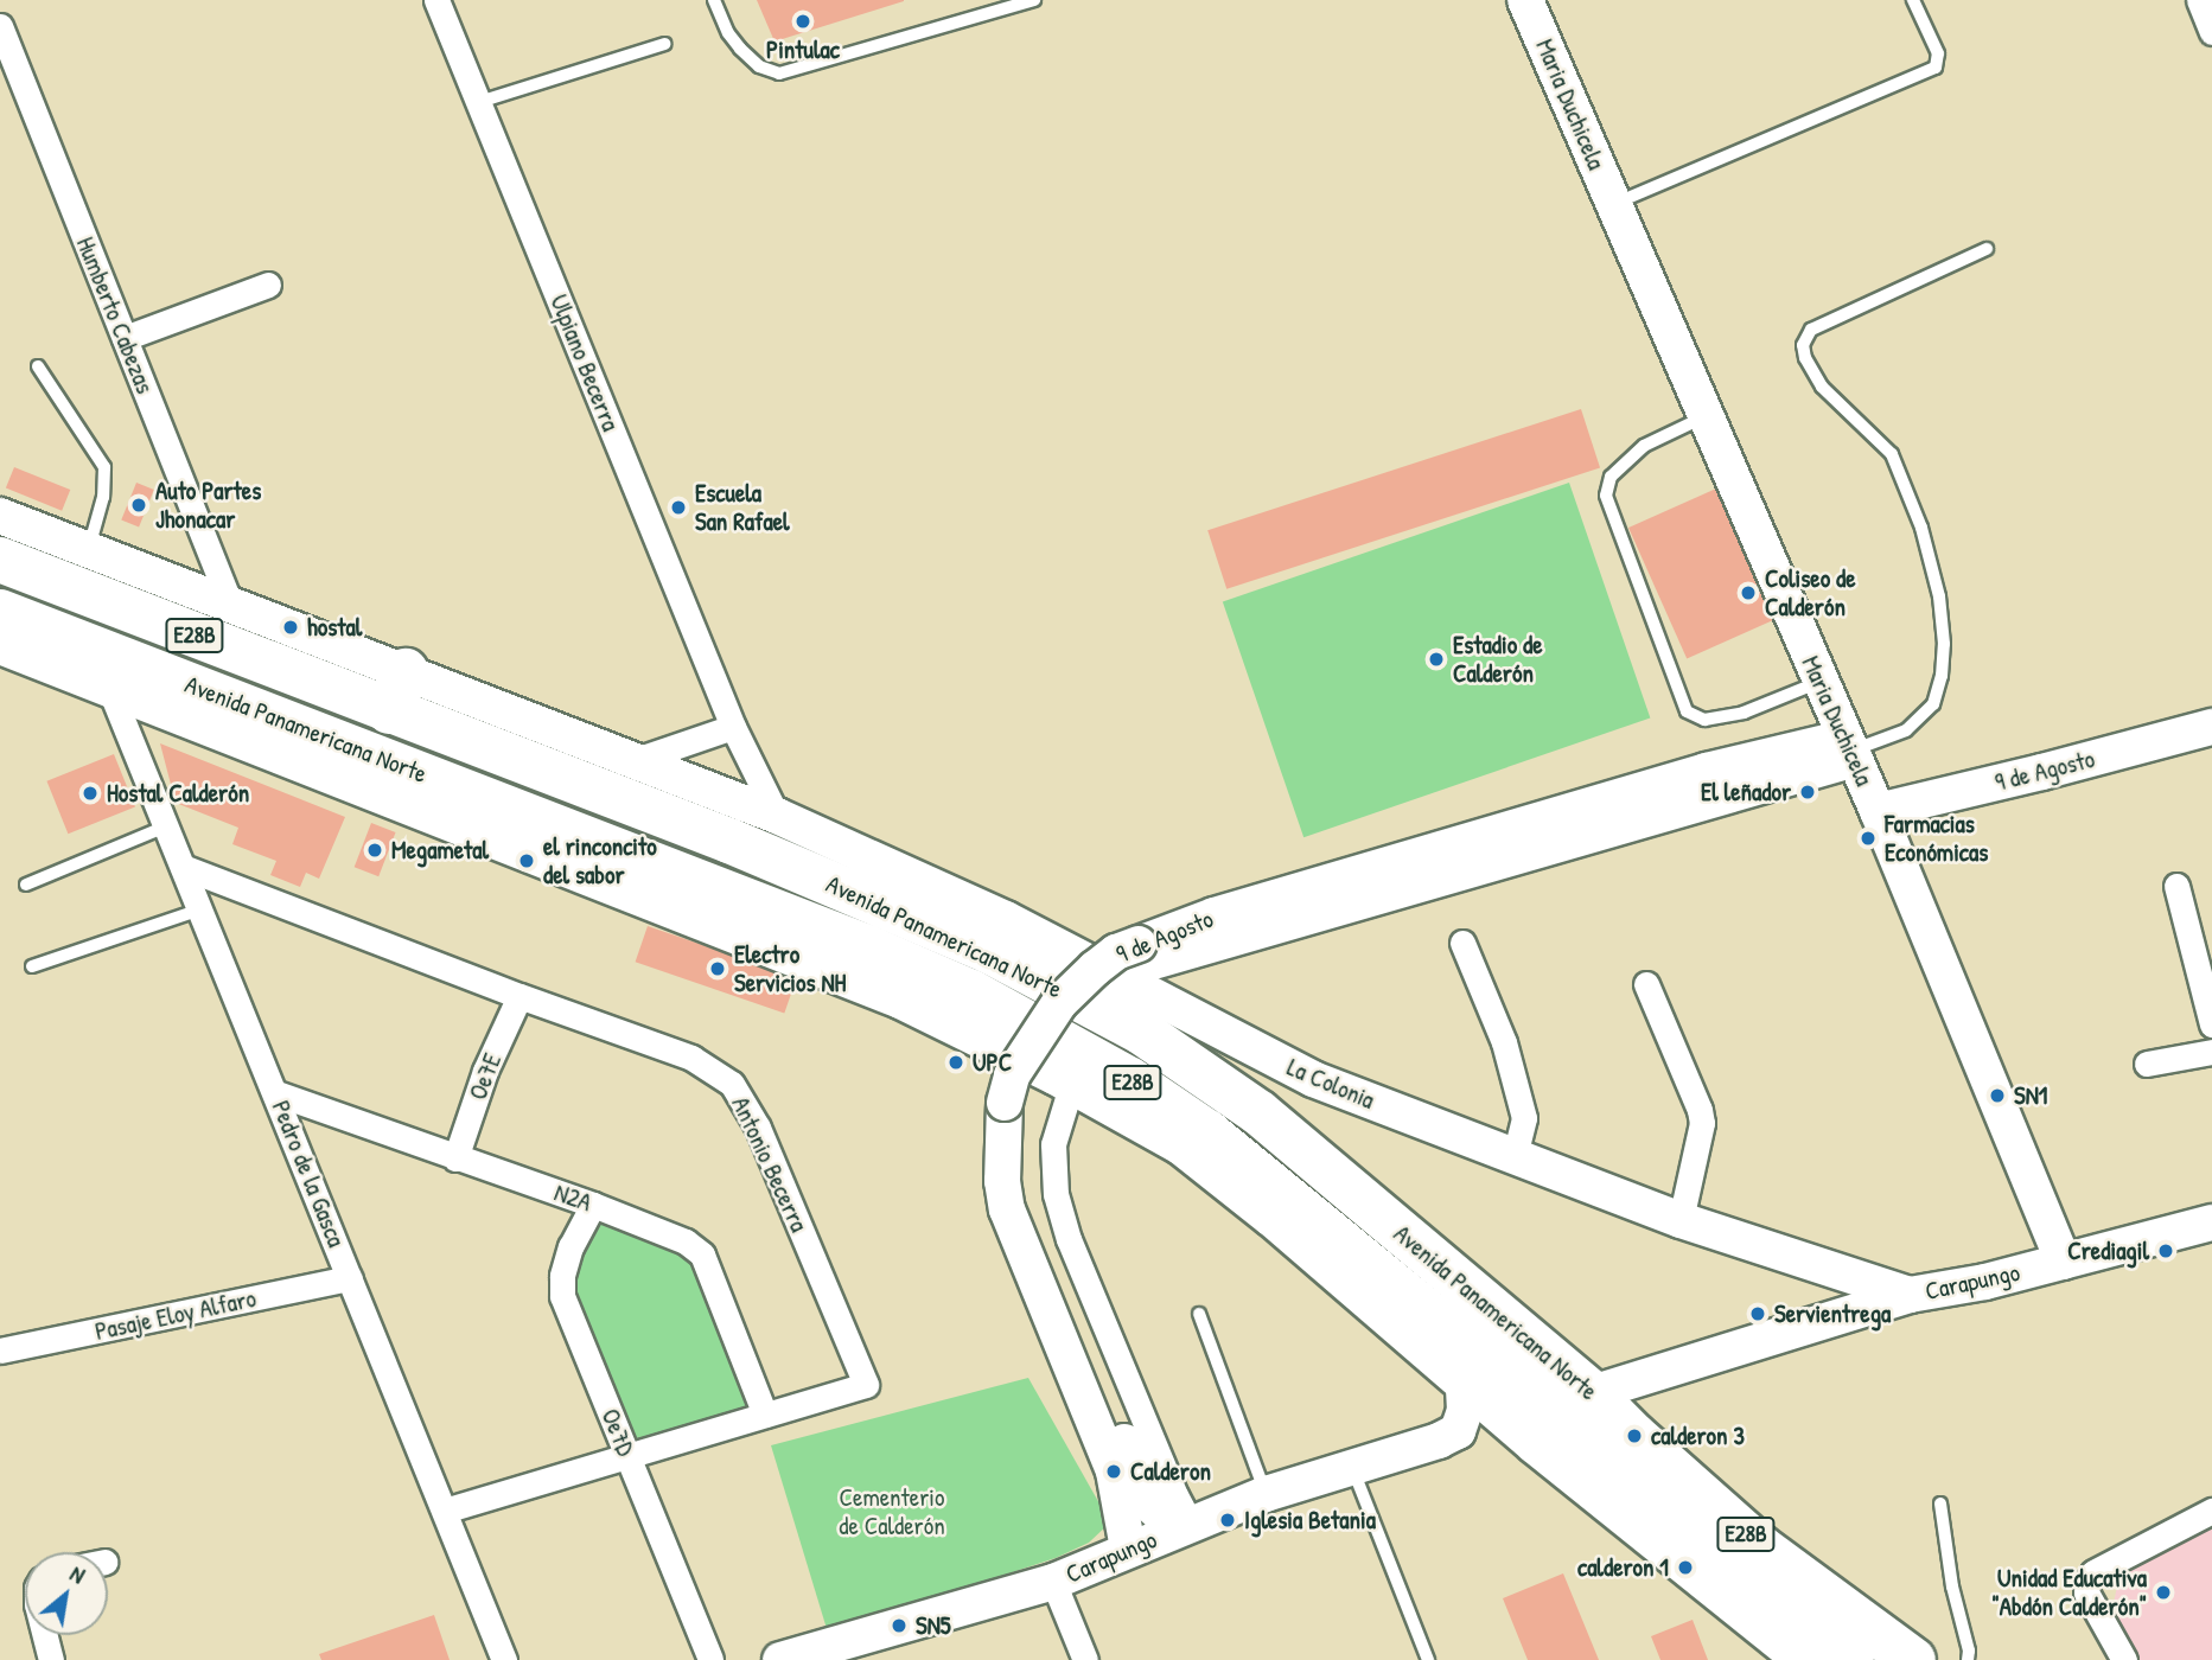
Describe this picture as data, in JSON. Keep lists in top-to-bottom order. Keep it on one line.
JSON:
{"streets":{"highway":["E28B","Avenida Panamericana Norte"],"main road":["Maria Duchicela","9 de Agosto","La Colonia","Carapungo"],"street":["Humberto Cabezas","Ulpiano Becerra","Oe7E","Antonio Becerra","Pedro de la Gasca","N2A","Pasaje Eloy Alfaro","Oe7D"]},"crossings":[["Maria Duchicela","9 de Agosto"],["Maria Duchicela","Carapungo"],["Humberto Cabezas","Avenida Panamericana Norte"],["Ulpiano Becerra","Avenida Panamericana Norte"],["Ulpiano Becerra","La Colonia"],["Avenida Panamericana Norte","La Colonia"],["Avenida Panamericana Norte","Pedro de la Gasca"],["Avenida Panamericana Norte","Carapungo"],["9 de Agosto","Carapungo"],["Oe7E","Antonio Becerra"],["Oe7E","N2A"],["La Colonia","Carapungo"],["Antonio Becerra","Pedro de la Gasca"],["Antonio Becerra","N2A"],["Antonio Becerra","Oe7D"],["Pedro de la Gasca","N2A"],["Pedro de la Gasca","Pasaje Eloy Alfaro"],["N2A","Oe7D"]],"parks":["Cementerio de Calderón"],"places":["Pintulac","Auto Partes Jhonacar","Escuela San Rafael","Coliseo de Calderón","hostal","Estadio de Calderón","El leñador","Hostal Calderón","Farmacias Económicas","Megametal","el rinconcito del sabor","Electro Servicios NH","UPC","SN1","Crediagil","Servientrega","calderon 3","Calderon","Iglesia Betania","calderon 1","Unidad Educativa \"Abdón Calderón\"","SN5"],"north":"top right"}
